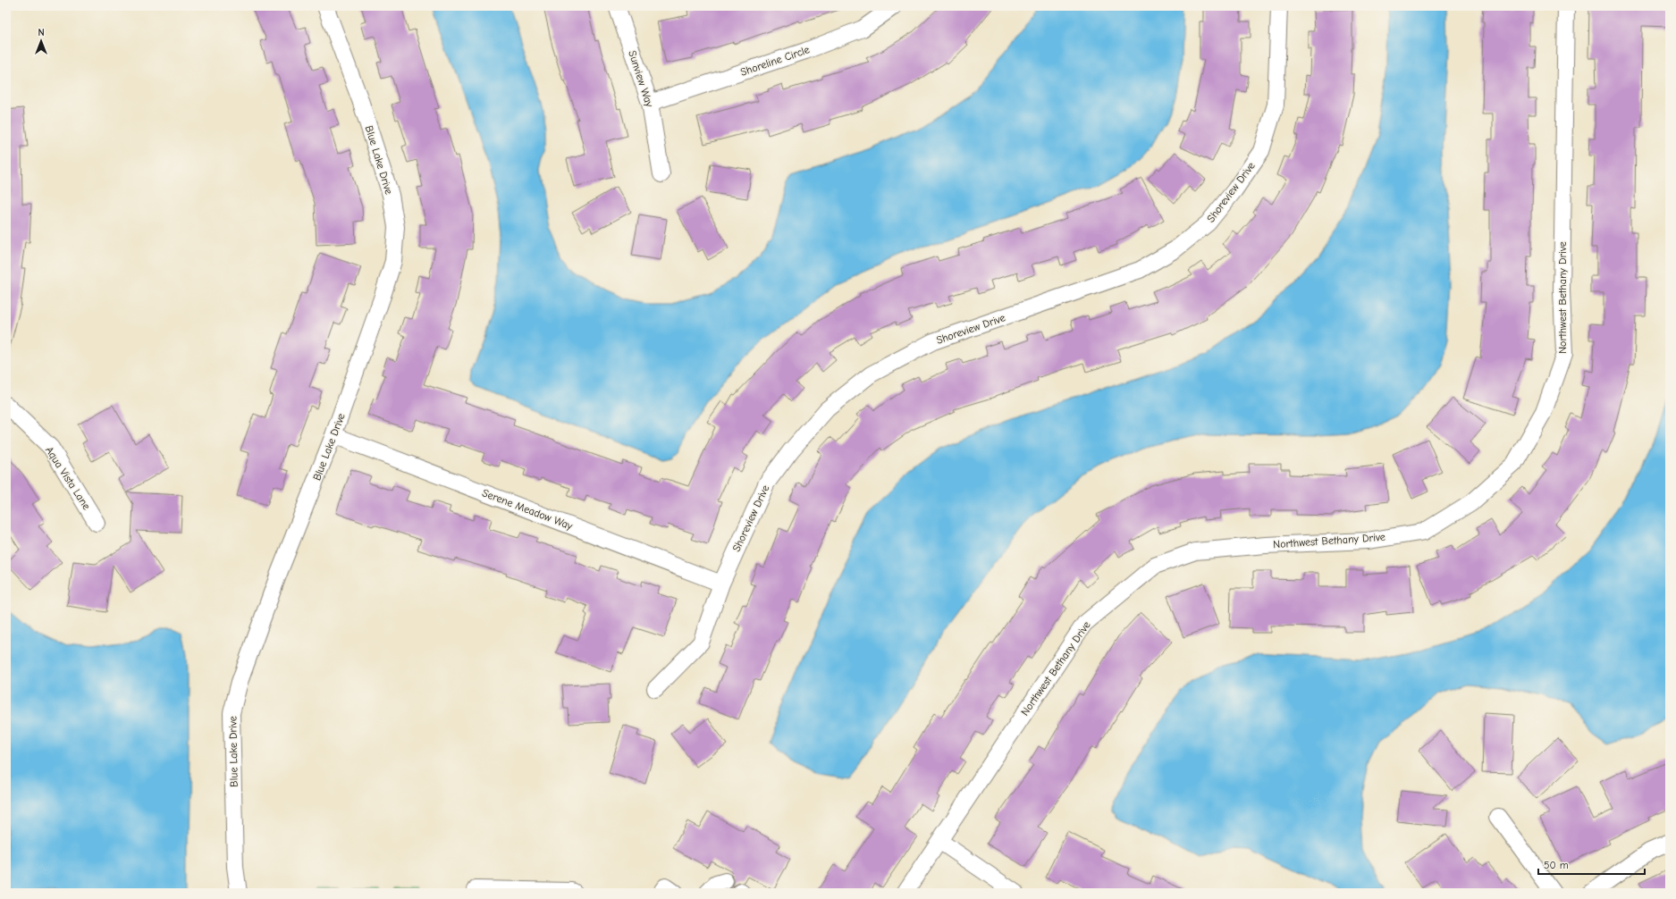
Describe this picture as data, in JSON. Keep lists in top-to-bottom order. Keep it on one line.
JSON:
{"streets":{"street":["Shoreline Circle","Sunview Way","Blue Lake Drive","Shoreview Drive","Northwest Bethany Drive","Aqua Vista Lane","Serene Meadow Way"]},"crossings":[["Shoreline Circle","Sunview Way"],["Blue Lake Drive","Serene Meadow Way"],["Shoreview Drive","Serene Meadow Way"]],"scale_bar":"50 m","north":"top"}
